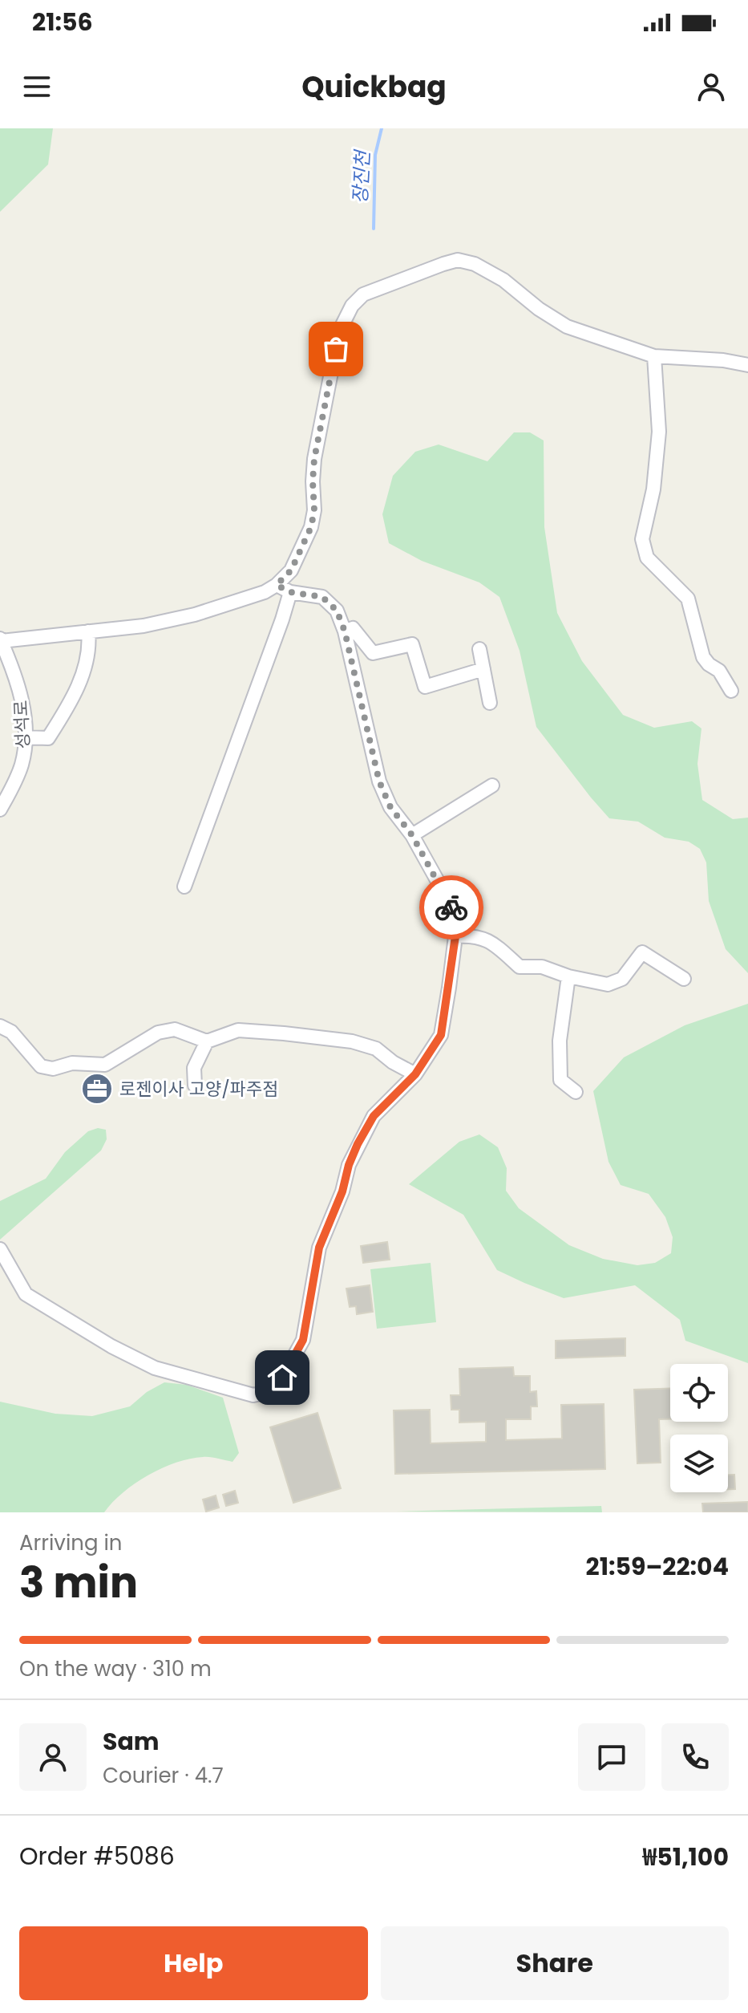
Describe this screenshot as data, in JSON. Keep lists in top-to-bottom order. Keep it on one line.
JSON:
{"streets":{"street":["성석로"]},"water":["장진천"],"places":{"office":["로젠이사 고양/파주점"]},"page":{"status":"21:56","header":"Quickbag","heading":["3 min","Arriving in","21:59–22:04"],"panel":["Sam","Courier · 4.7","Order #5086","₩51,100"],"bar":"On the way · 310 m","buttons":["Help","Share"]}}
